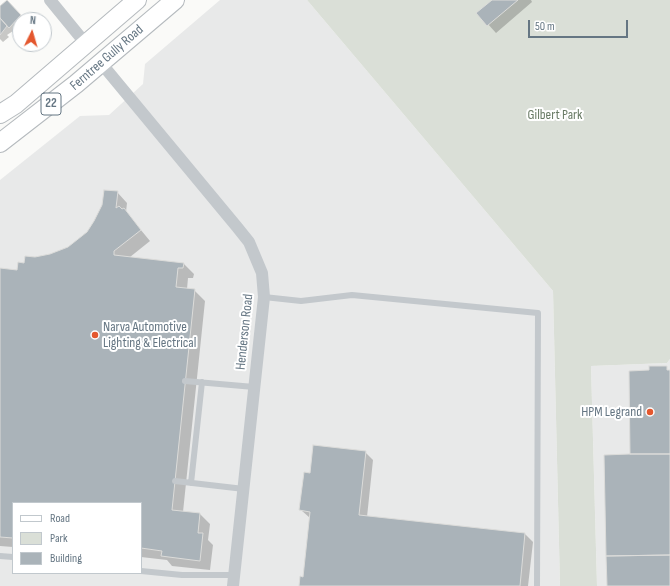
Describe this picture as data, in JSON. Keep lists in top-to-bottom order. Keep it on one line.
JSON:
{"streets":{"main road":["Ferntree Gully Road","22"],"street":["Henderson Road"]},"crossings":[["Ferntree Gully Road","Henderson Road"]],"parks":["Gilbert Park"],"places":["Narva Automotive Lighting & Electrical","HPM Legrand"],"legend":["Road","Park","Building"],"scale_bar":"50 m","north":"top"}
